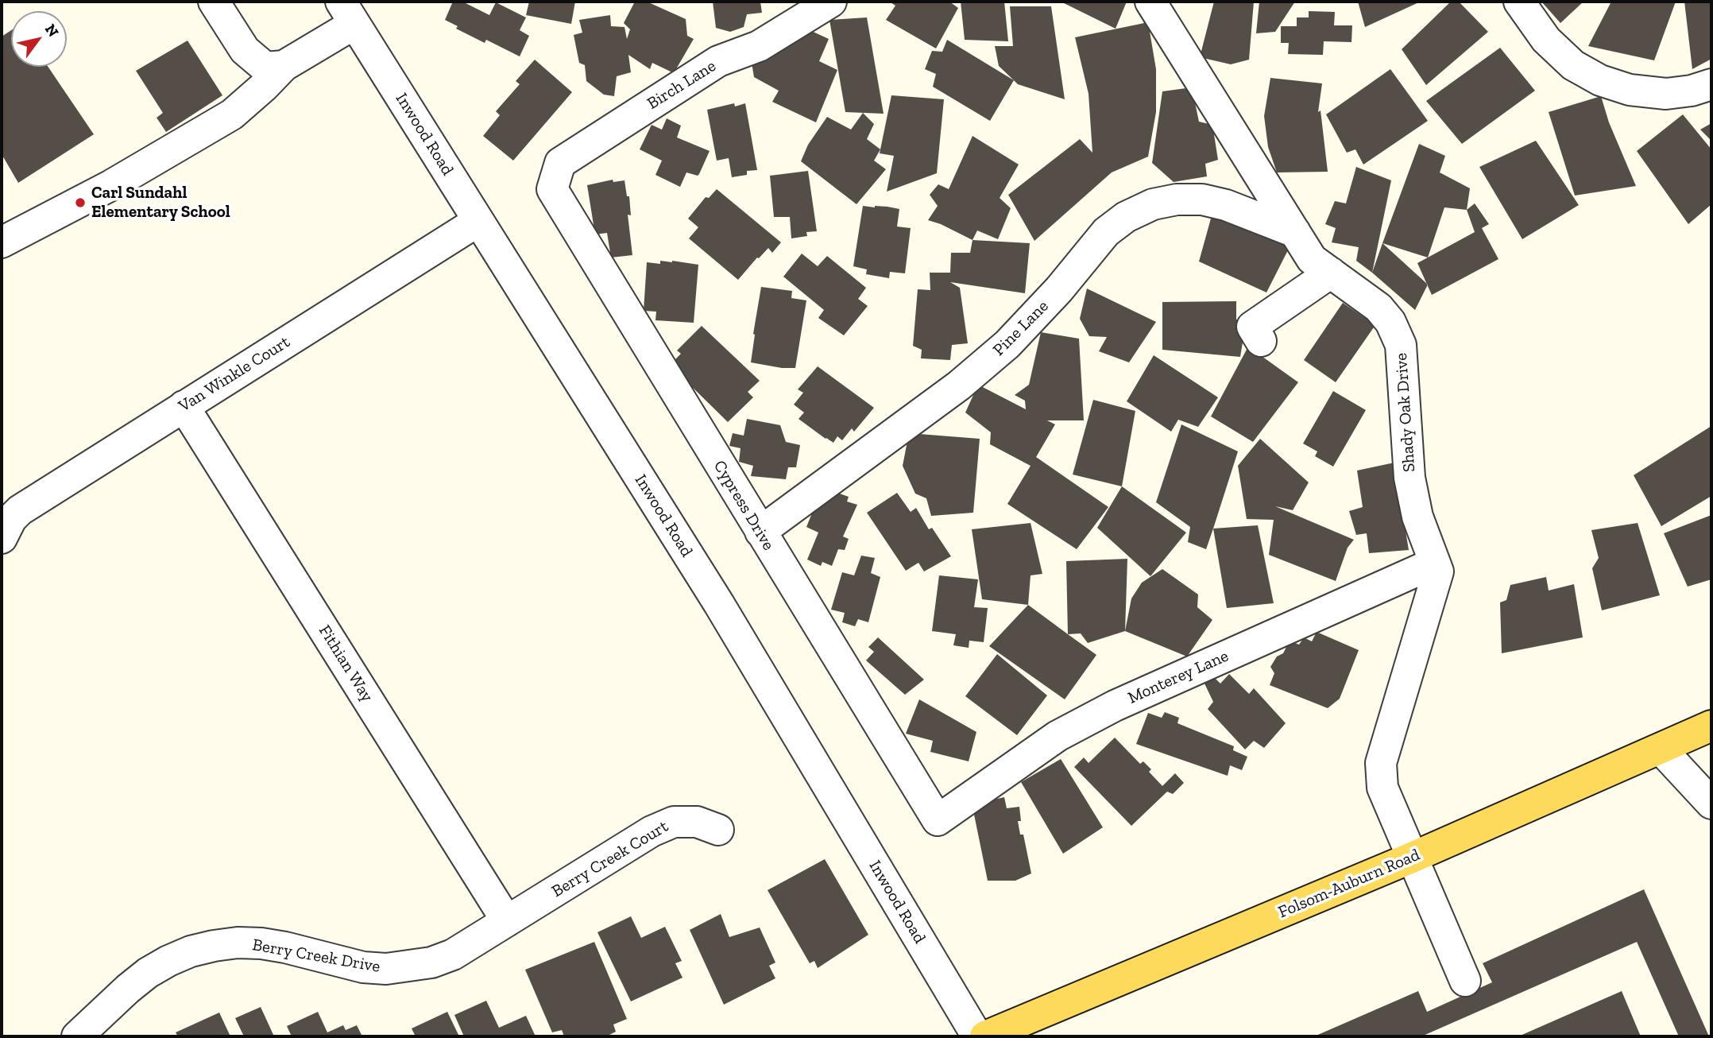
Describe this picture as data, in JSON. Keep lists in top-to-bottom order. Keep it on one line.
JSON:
{"streets":{"main road":["Folsom-Auburn Road"],"street":["Birch Lane","Inwood Road","Pine Lane","Van Winkle Court","Shady Oak Drive","Cypress Drive","Fithian Way","Monterey Lane","Berry Creek Court","Berry Creek Drive"]},"crossings":[["Birch Lane","Cypress Drive"],["Inwood Road","Van Winkle Court"],["Pine Lane","Shady Oak Drive"],["Pine Lane","Cypress Drive"],["Van Winkle Court","Fithian Way"],["Shady Oak Drive","Monterey Lane"],["Shady Oak Drive","Folsom-Auburn Road"],["Cypress Drive","Monterey Lane"],["Fithian Way","Berry Creek Court"],["Fithian Way","Berry Creek Drive"],["Berry Creek Court","Berry Creek Drive"]],"places":["Carl Sundahl Elementary School"],"north":"top right"}
